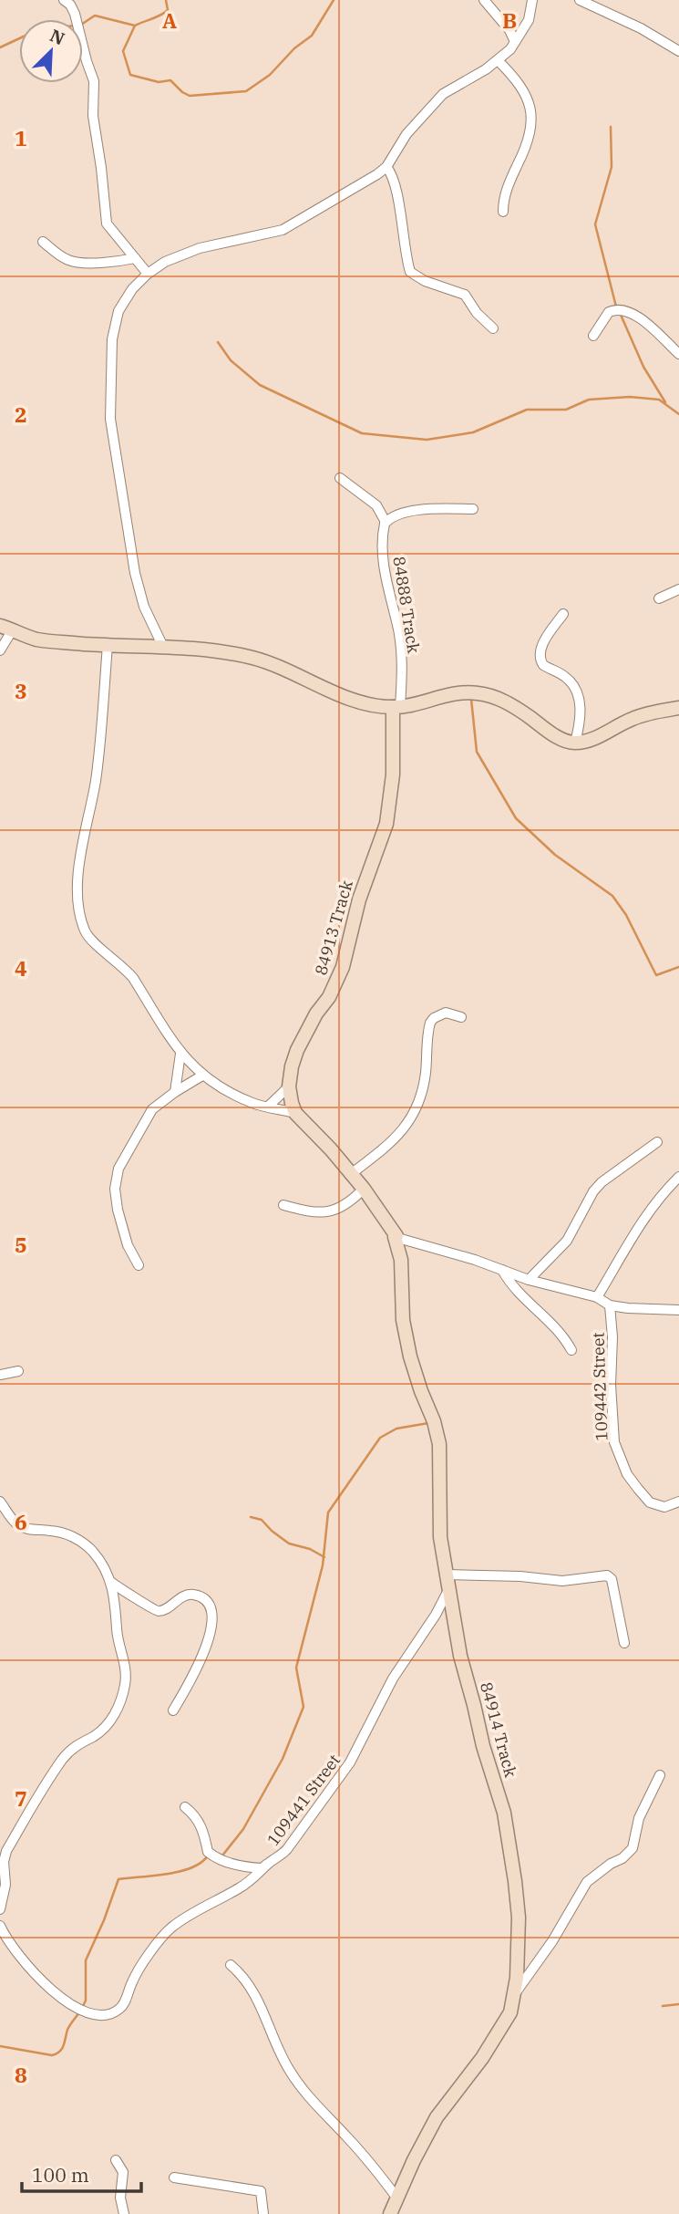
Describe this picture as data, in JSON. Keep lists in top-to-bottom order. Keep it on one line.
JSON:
{"streets":{"street":["84888 Track","84913 Track","109442 Street","84914 Track","109441 Street"]},"crossings":[["84888 Track","84913 Track"],["84914 Track","109441 Street"]],"scale_bar":"100 m","north":"top right","grid":{"columns":["A","B"],"rows":["1","2","3","4","5","6","7","8"]}}
